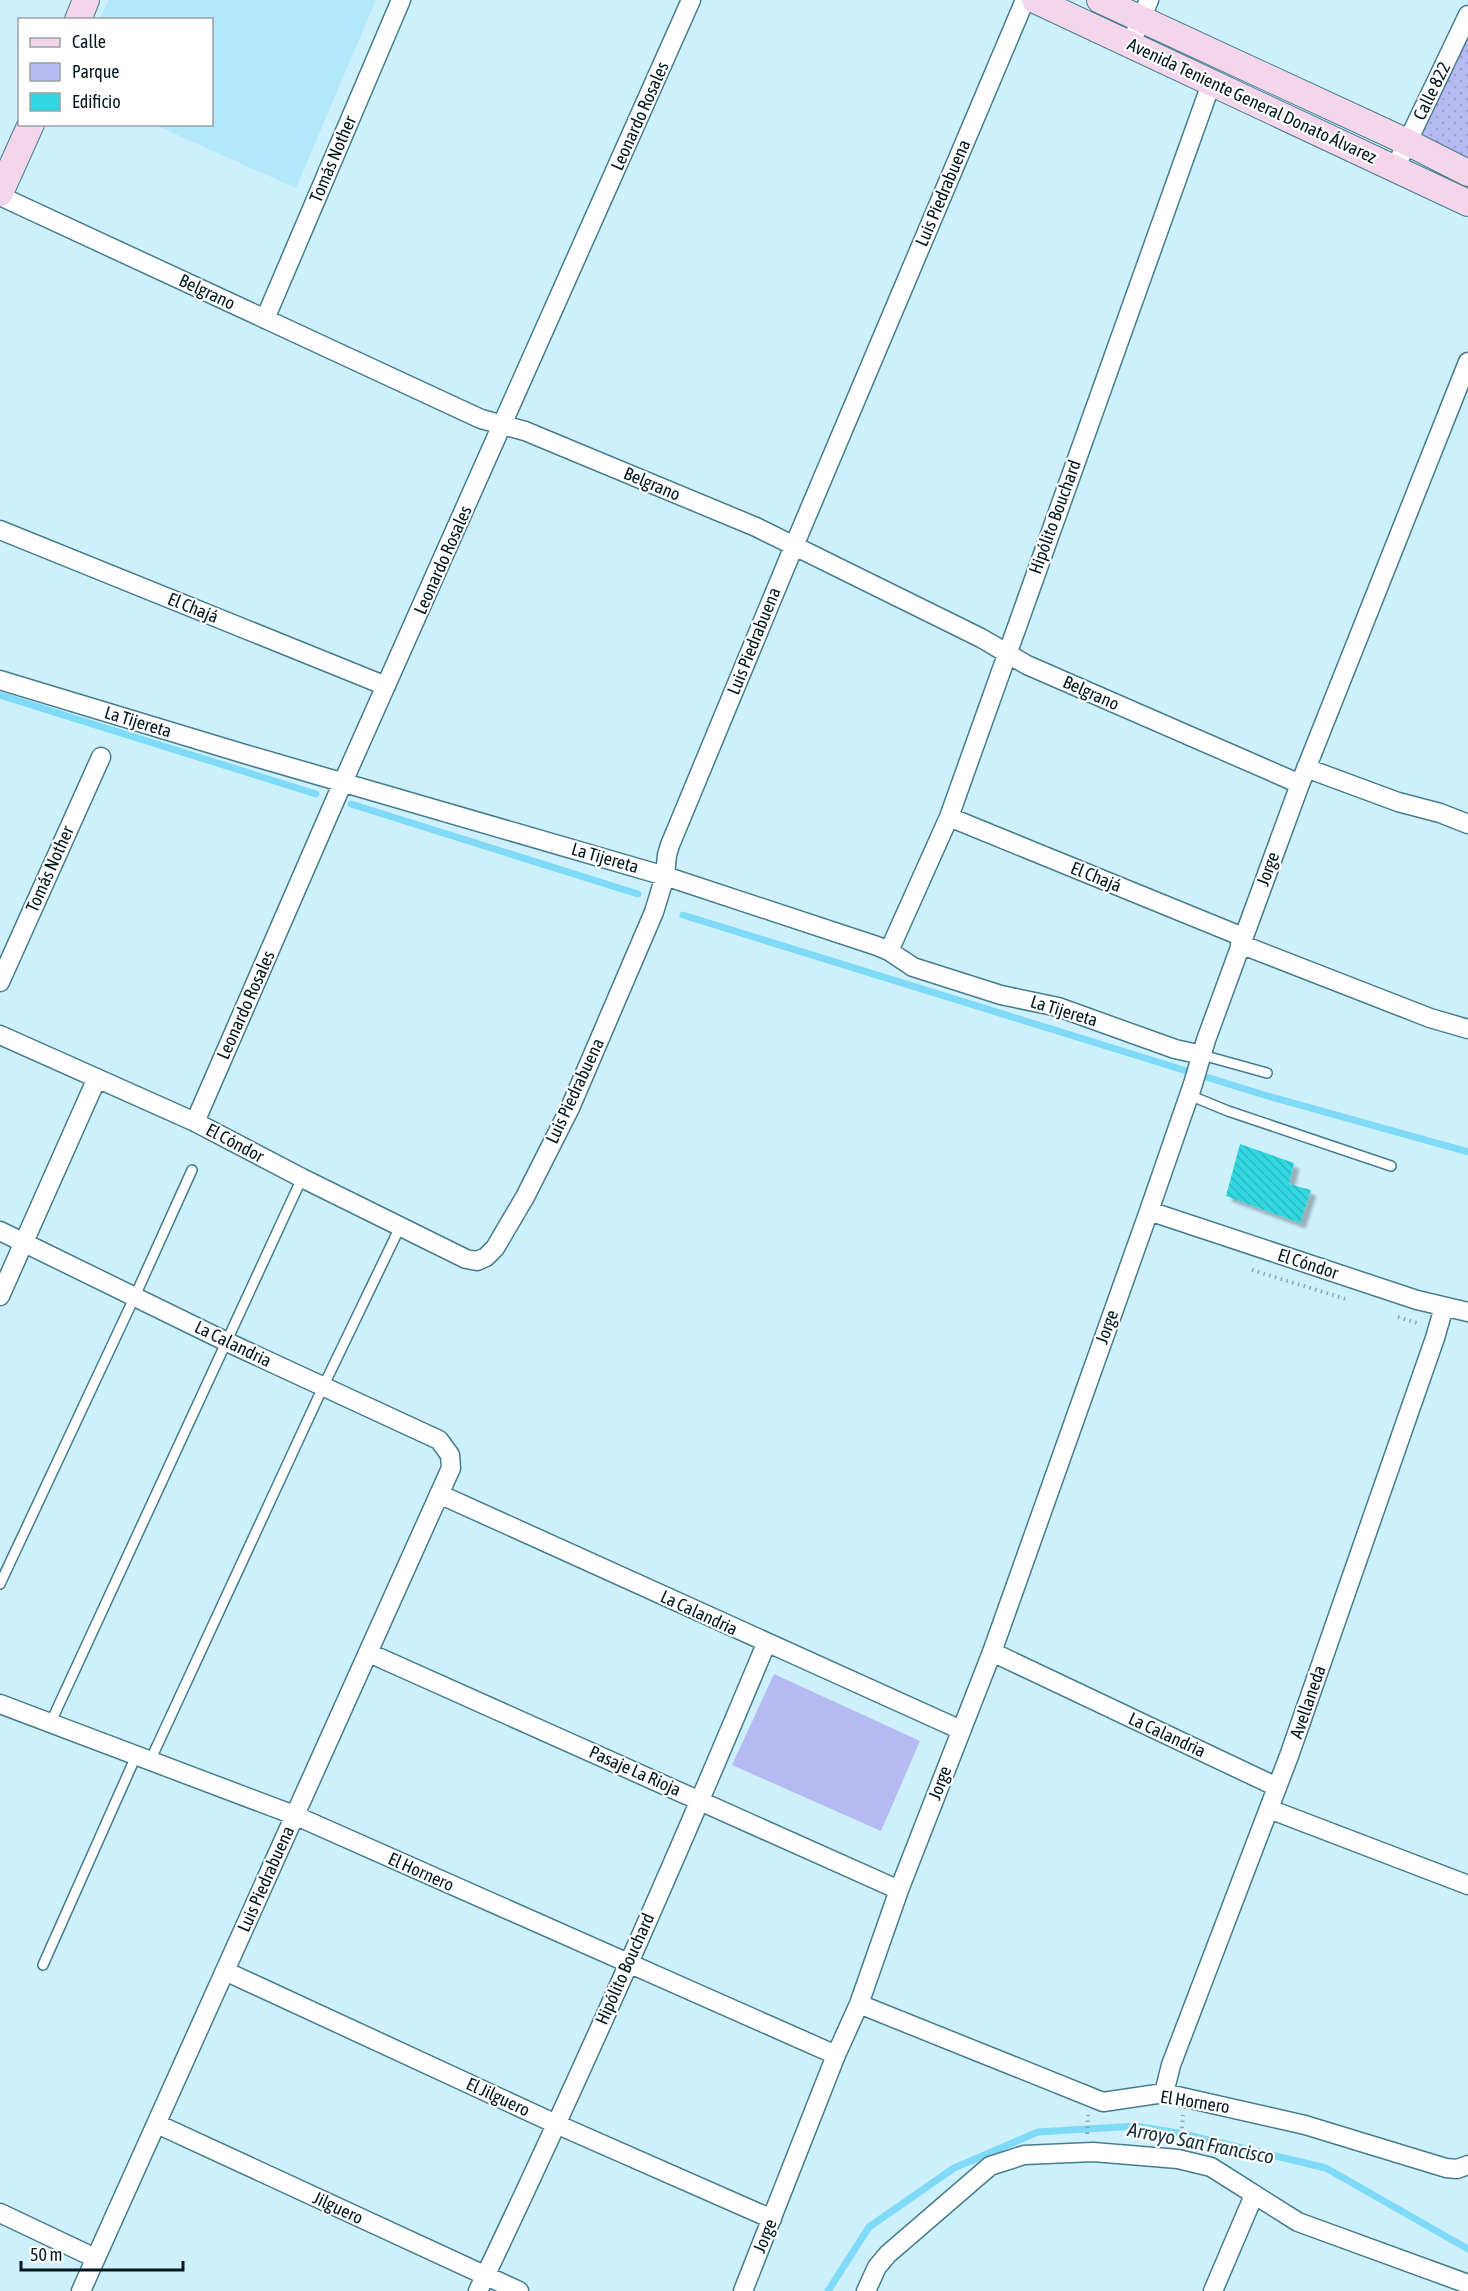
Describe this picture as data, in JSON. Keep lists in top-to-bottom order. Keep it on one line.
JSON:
{"streets":{"main road":["Avenida Teniente General Donato Álvarez"],"street":["Calle 822","Leonardo Rosales","Tomás Nother","Luis Piedrabuena","Belgrano","Hipólito Bouchard","El Chajá","La Tijereta","Jorge","El Cóndor","La Calandria","Avellaneda","Pasaje La Rioja","El Hornero","El Jilguero","Jilguero"]},"crossings":[["Calle 822","Avenida Teniente General Donato Álvarez"],["Avenida Teniente General Donato Álvarez","Hipólito Bouchard"],["Leonardo Rosales","Belgrano"],["Leonardo Rosales","El Chajá"],["Leonardo Rosales","La Tijereta"],["Leonardo Rosales","El Cóndor"],["Tomás Nother","Belgrano"],["Luis Piedrabuena","Belgrano"],["Luis Piedrabuena","La Tijereta"],["Luis Piedrabuena","El Cóndor"],["Luis Piedrabuena","La Calandria"],["Luis Piedrabuena","Pasaje La Rioja"],["Luis Piedrabuena","El Hornero"],["Luis Piedrabuena","El Jilguero"],["Luis Piedrabuena","Jilguero"],["Belgrano","Hipólito Bouchard"],["Belgrano","Jorge"],["Hipólito Bouchard","El Chajá"],["Hipólito Bouchard","La Tijereta"],["Hipólito Bouchard","La Calandria"],["Hipólito Bouchard","Pasaje La Rioja"],["Hipólito Bouchard","El Hornero"],["Hipólito Bouchard","El Jilguero"],["Hipólito Bouchard","Jilguero"],["El Chajá","Jorge"],["La Tijereta","Jorge"],["Jorge","El Cóndor"],["Jorge","La Calandria"],["Jorge","Pasaje La Rioja"],["Jorge","El Hornero"],["Jorge","El Jilguero"],["El Cóndor","Avellaneda"],["La Calandria","Avellaneda"],["Avellaneda","El Hornero"]],"water":["Arroyo San Francisco"],"legend":["Calle","Parque","Edificio"],"scale_bar":"50 m"}
